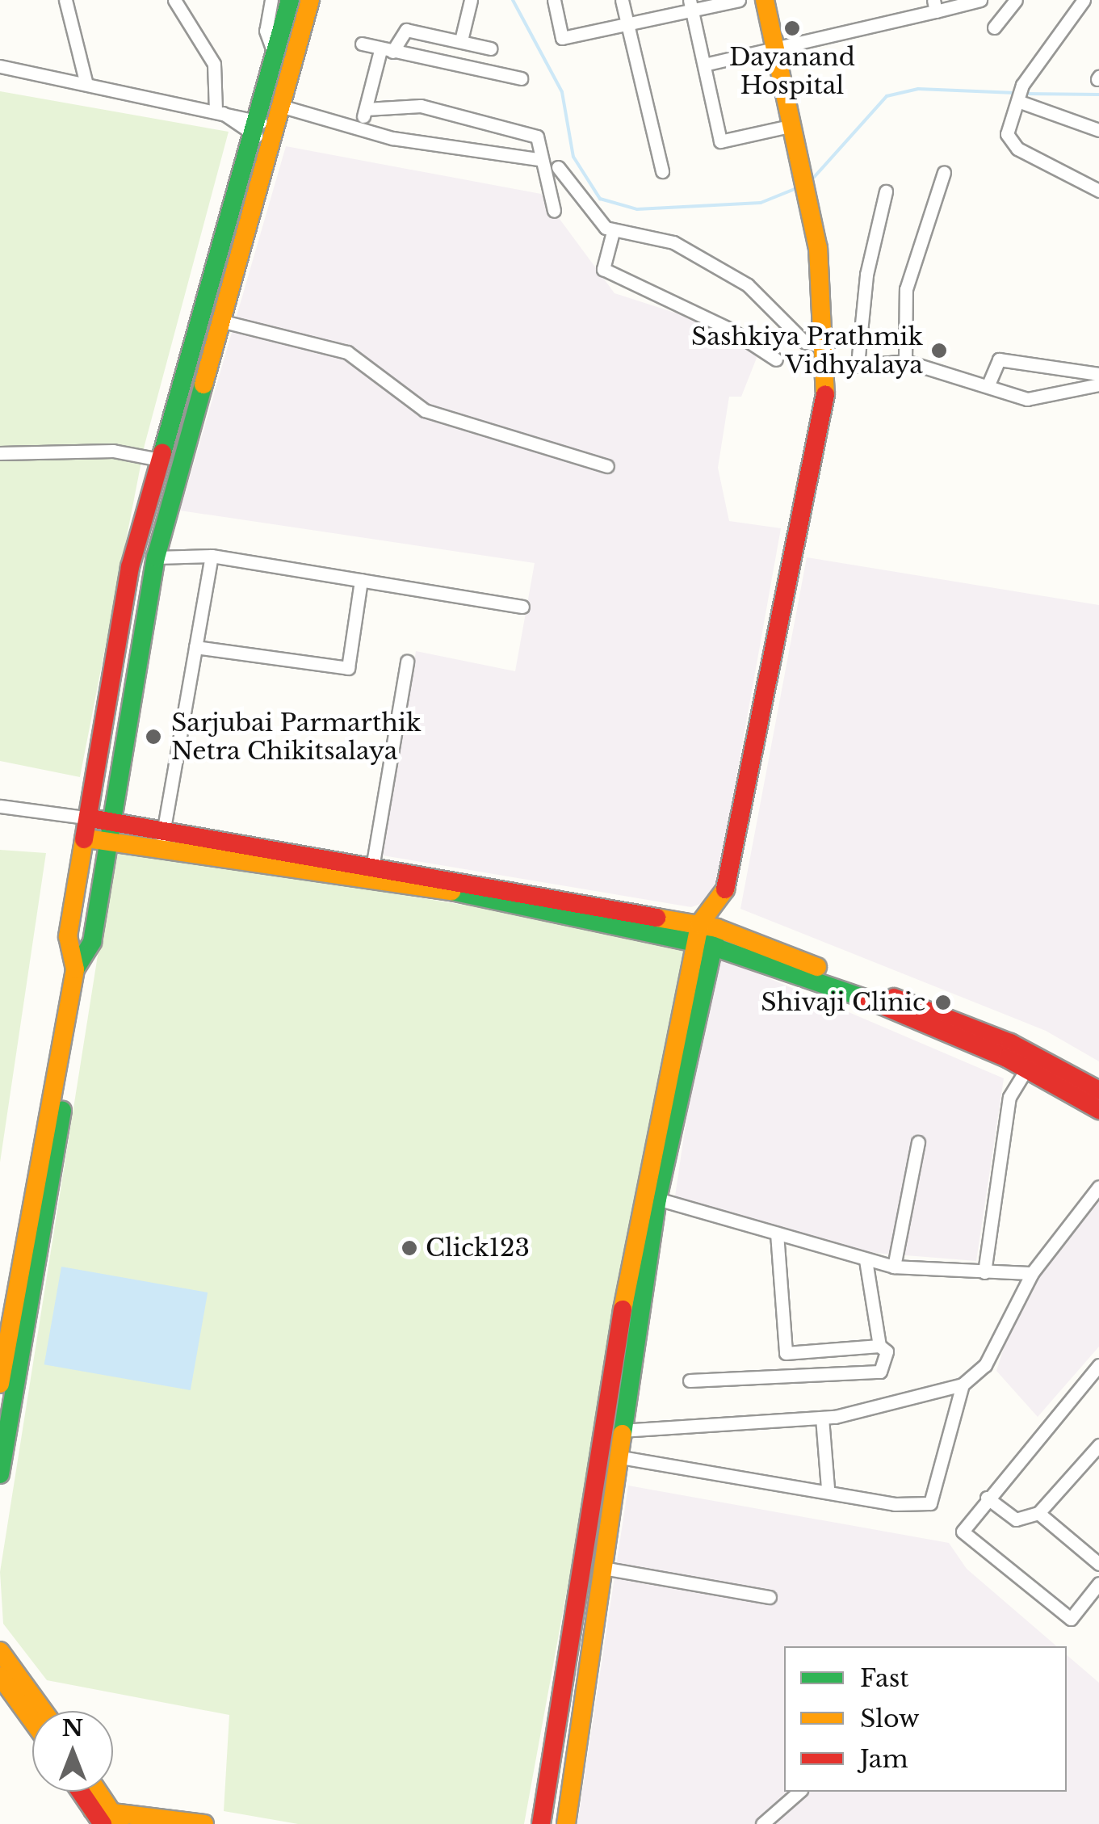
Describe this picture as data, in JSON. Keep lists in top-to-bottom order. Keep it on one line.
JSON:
{"places":["Dayanand Hospital","Sashkiya Prathmik Vidhyalaya","Sarjubai Parmarthik Netra Chikitsalaya","Shivaji Clinic","Click123"],"legend":["Fast","Slow","Jam"],"north":"top"}
